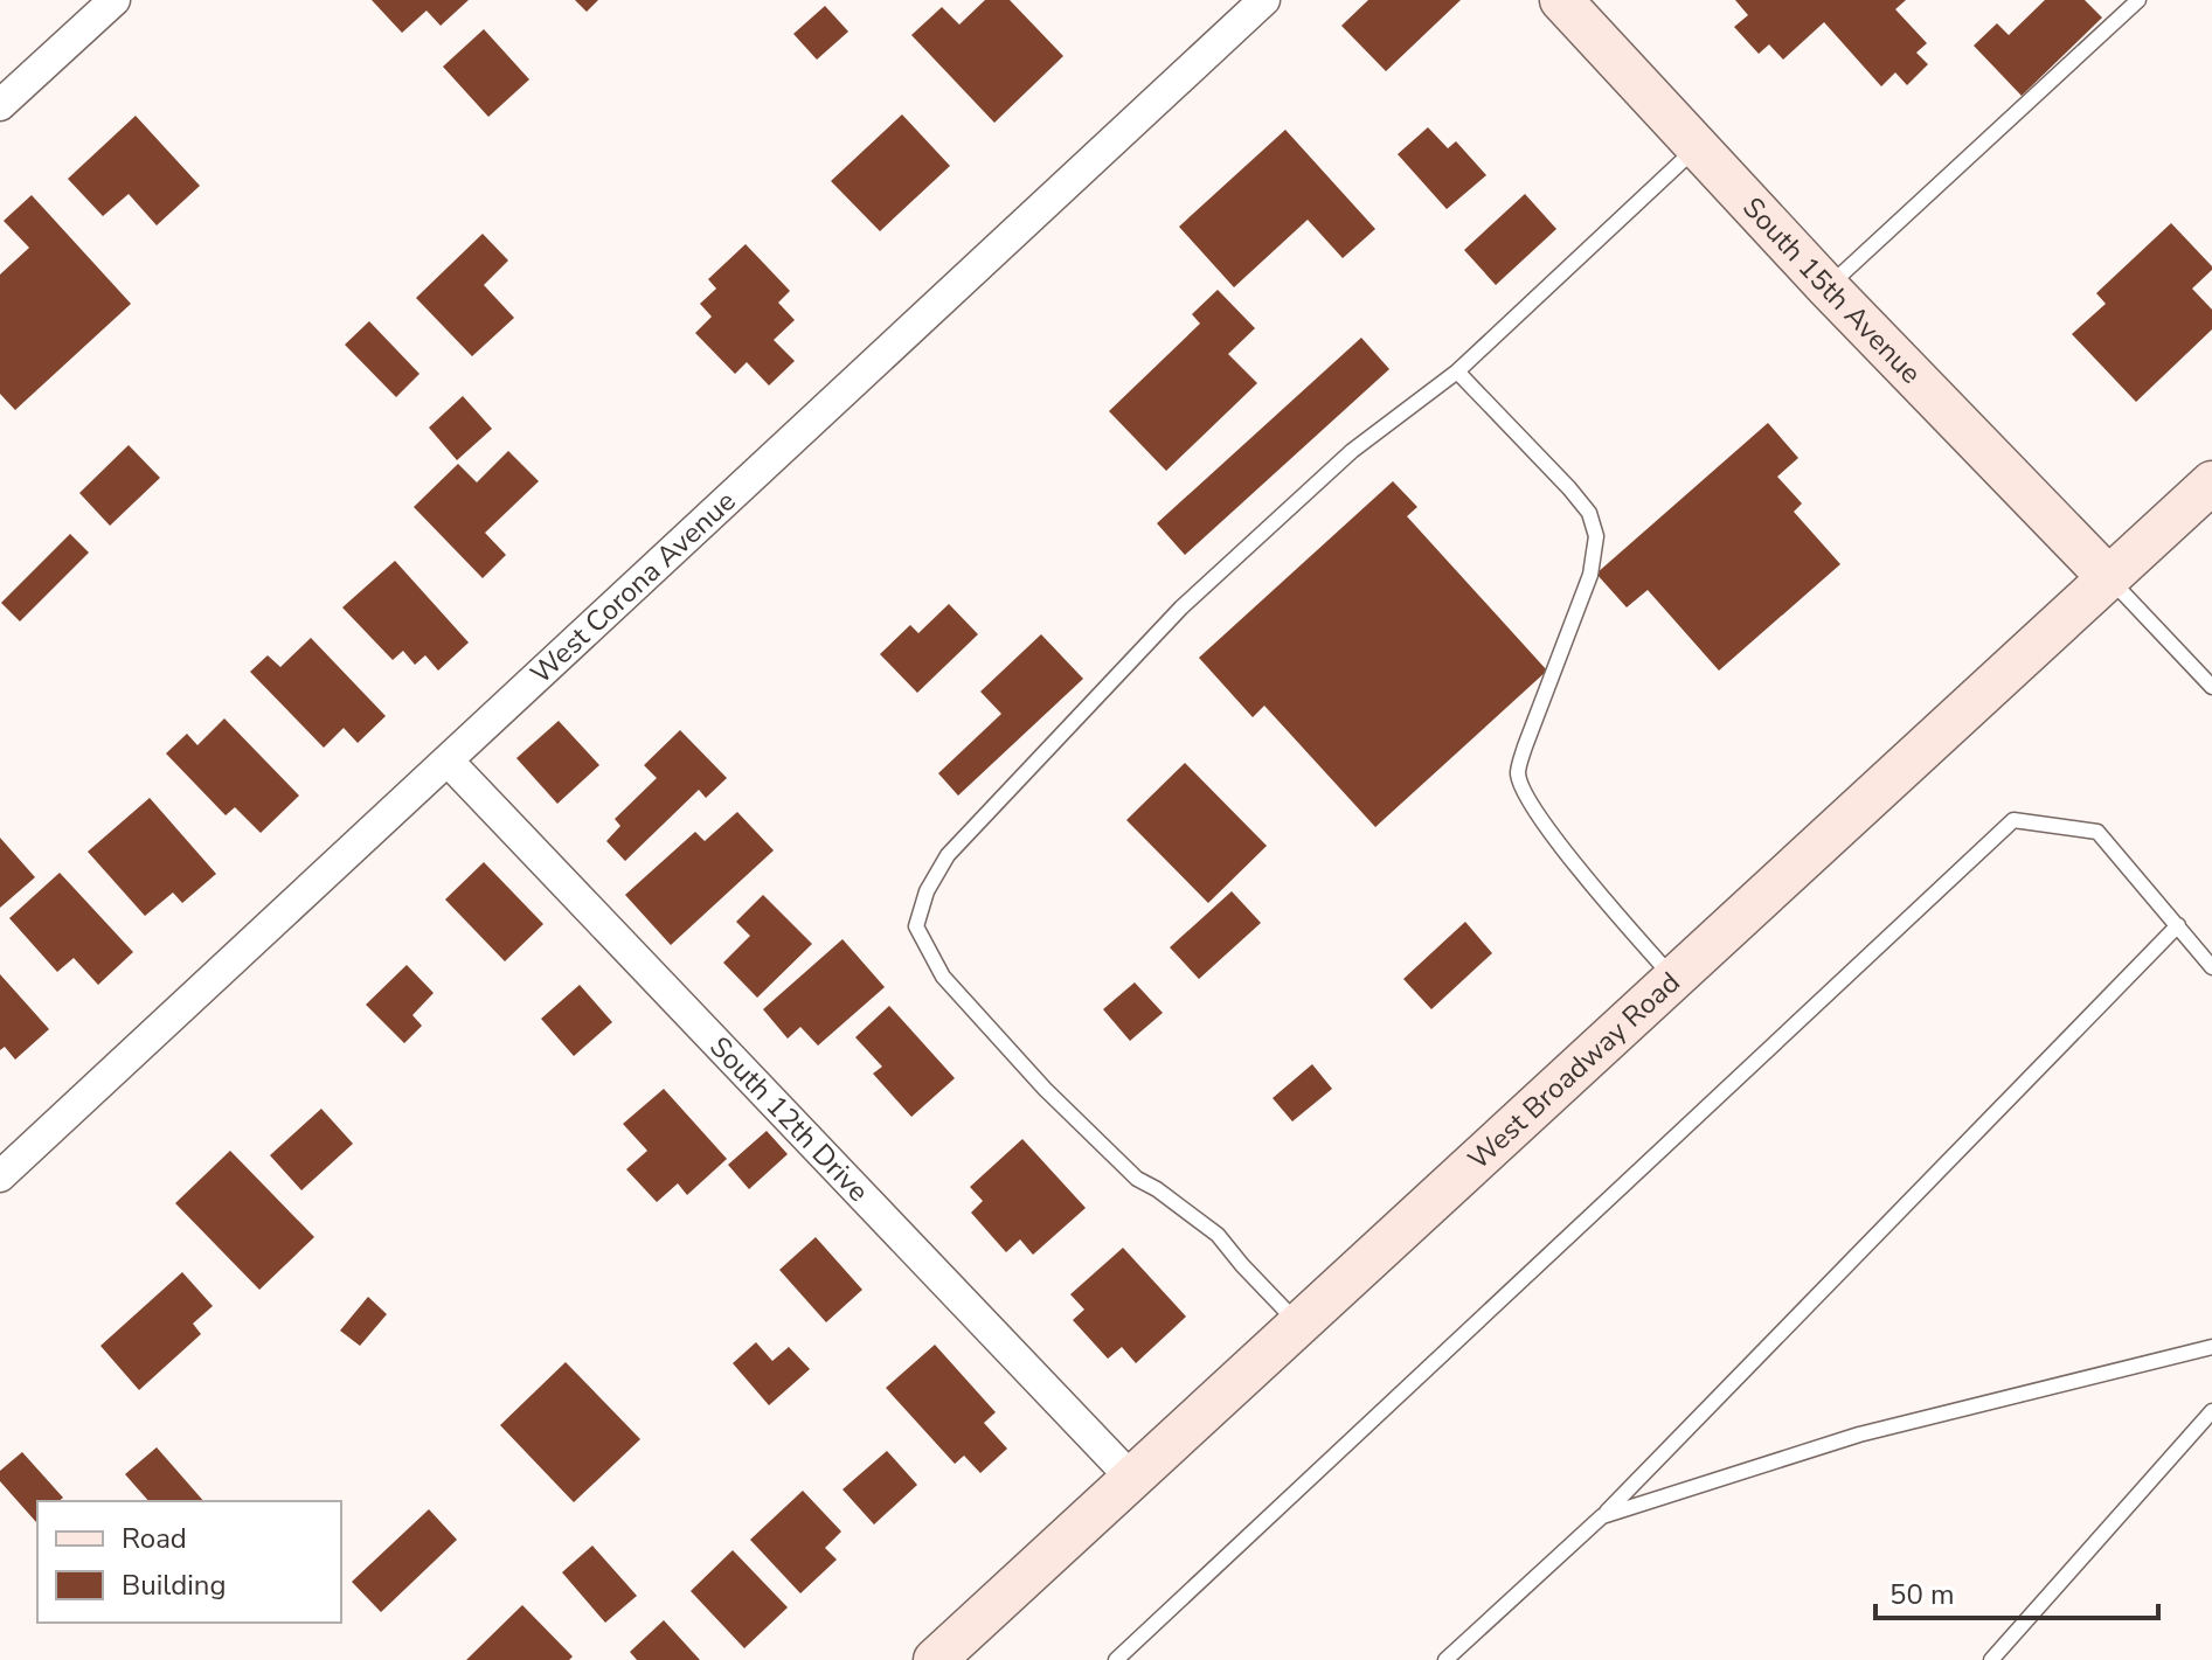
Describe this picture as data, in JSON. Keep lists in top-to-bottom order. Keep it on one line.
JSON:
{"streets":{"main road":["South 15th Avenue","West Broadway Road"],"street":["West Corona Avenue","South 12th Drive"]},"crossings":[["South 15th Avenue","West Broadway Road"],["West Corona Avenue","South 12th Drive"],["West Broadway Road","South 12th Drive"]],"legend":["Road","Building"],"scale_bar":"50 m"}
